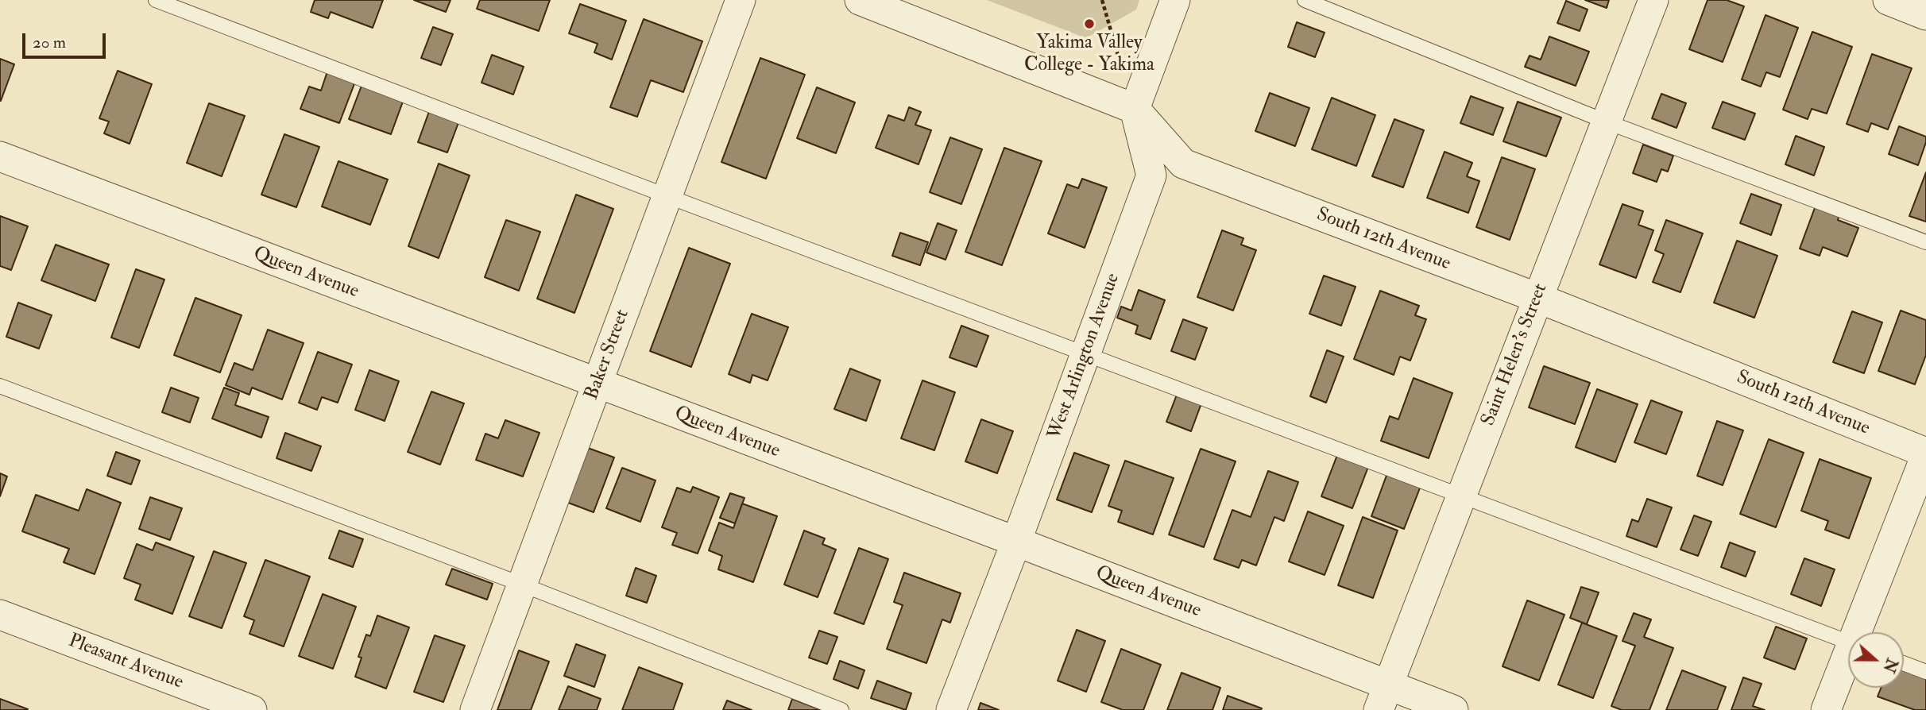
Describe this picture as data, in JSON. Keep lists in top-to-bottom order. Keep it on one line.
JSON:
{"streets":{"street":["South 12th Avenue","Queen Avenue","Baker Street","Saint Helen's Street","West Arlington Avenue","Pleasant Avenue"]},"crossings":[["South 12th Avenue","Saint Helen's Street"],["South 12th Avenue","West Arlington Avenue"],["Queen Avenue","Baker Street"],["Queen Avenue","Saint Helen's Street"],["Queen Avenue","West Arlington Avenue"]],"places":["Yakima Valley College - Yakima"],"scale_bar":"20 m","north":"right"}
